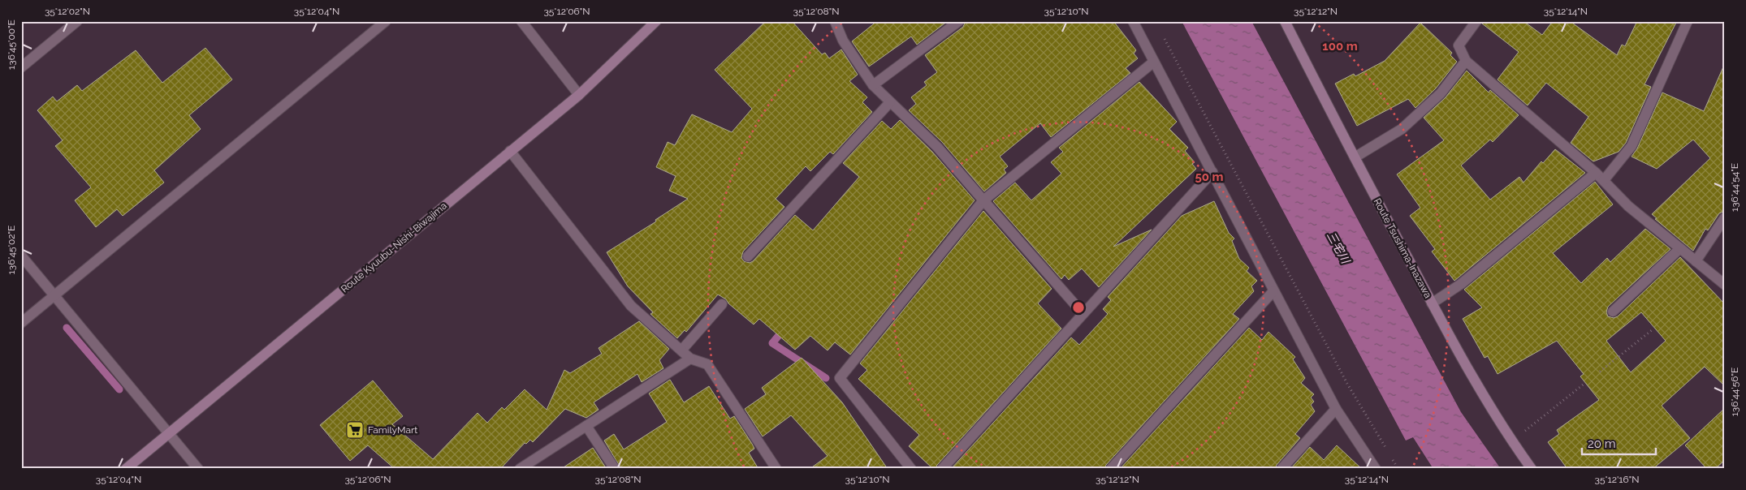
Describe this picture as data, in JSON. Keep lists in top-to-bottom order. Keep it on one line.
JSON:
{"streets":{"main road":["Route Kyuubu-Nishi-Biwajima","Route Tsushima-Inazawa"]},"water":["三宅川"],"places":{"supermarket":["FamilyMart"]},"scale_bar":"20 m","coordinates":["35°12'02\"N","35°12'04\"N","35°12'06\"N","35°12'08\"N","35°12'10\"N","35°12'12\"N","35°12'14\"N","136°45'00\"E","136°44'54\"E","136°45'02\"E","136°44'56\"E","35°12'16\"N"],"rings":["100 m","50 m"]}
